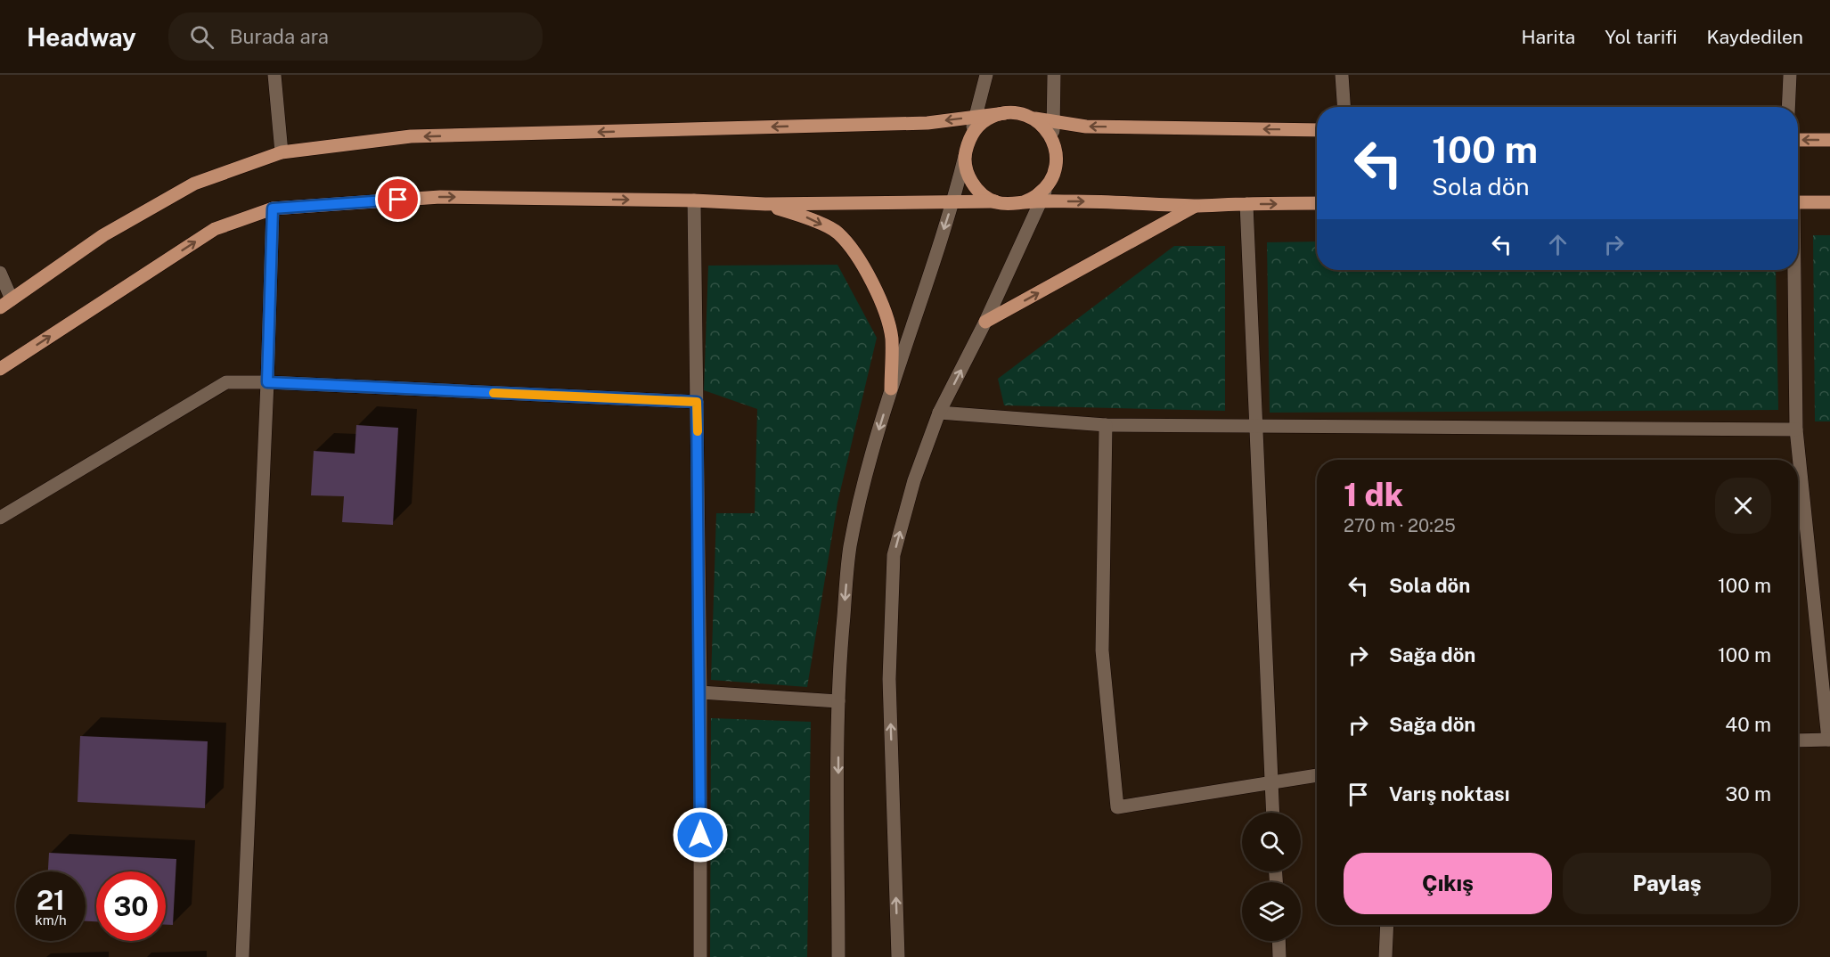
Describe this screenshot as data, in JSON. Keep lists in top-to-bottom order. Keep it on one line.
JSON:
{"page":{"header":"Headway","search":"Burada ara","nav":["Harita","Yol tarifi","Kaydedilen"],"turn":["100 m","Sola dön"],"heading":["1 dk","270 m · 20:25"],"list":[{"name":"Sola dön","value":"100 m"},{"name":"Sağa dön","value":"100 m"},{"name":"Sağa dön","value":"40 m"},{"name":"Varış noktası","value":"30 m"}],"buttons":["Çıkış","Paylaş"],"speed":"21 km/h","limit":"30"}}
